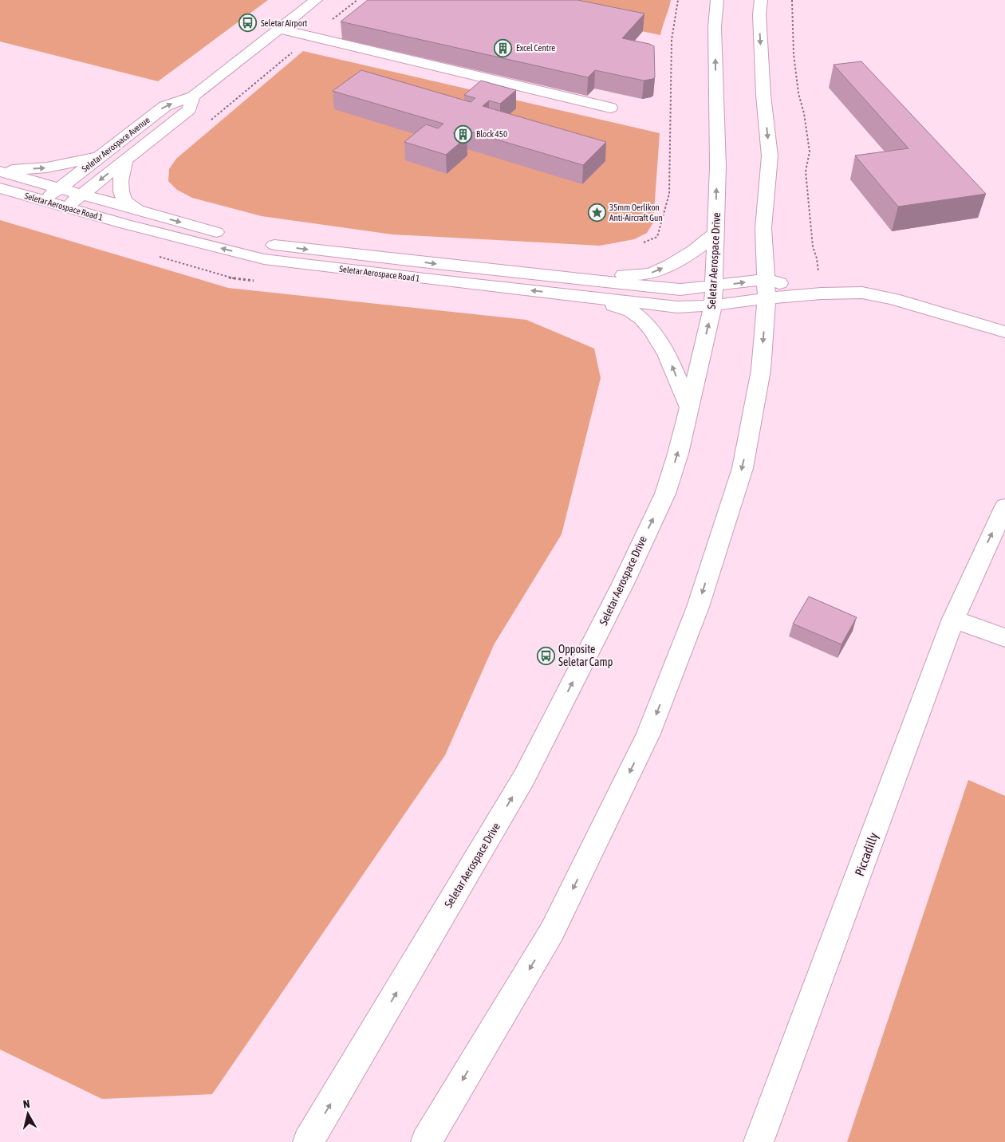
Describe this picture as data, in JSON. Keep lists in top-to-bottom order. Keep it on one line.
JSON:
{"streets":{"street":["Seletar Aerospace Avenue","Seletar Aerospace Road 1","Seletar Aerospace Drive","Piccadilly"]},"crossings":[["Seletar Aerospace Avenue","Seletar Aerospace Road 1"],["Seletar Aerospace Road 1","Seletar Aerospace Drive"]],"places":{"bus stop":["Seletar Airport","Opposite Seletar Camp"],"building":["Excel Centre","Block 450"],"place":["35mm Oerlikon Anti-Aircraft Gun"]},"north":"top"}
